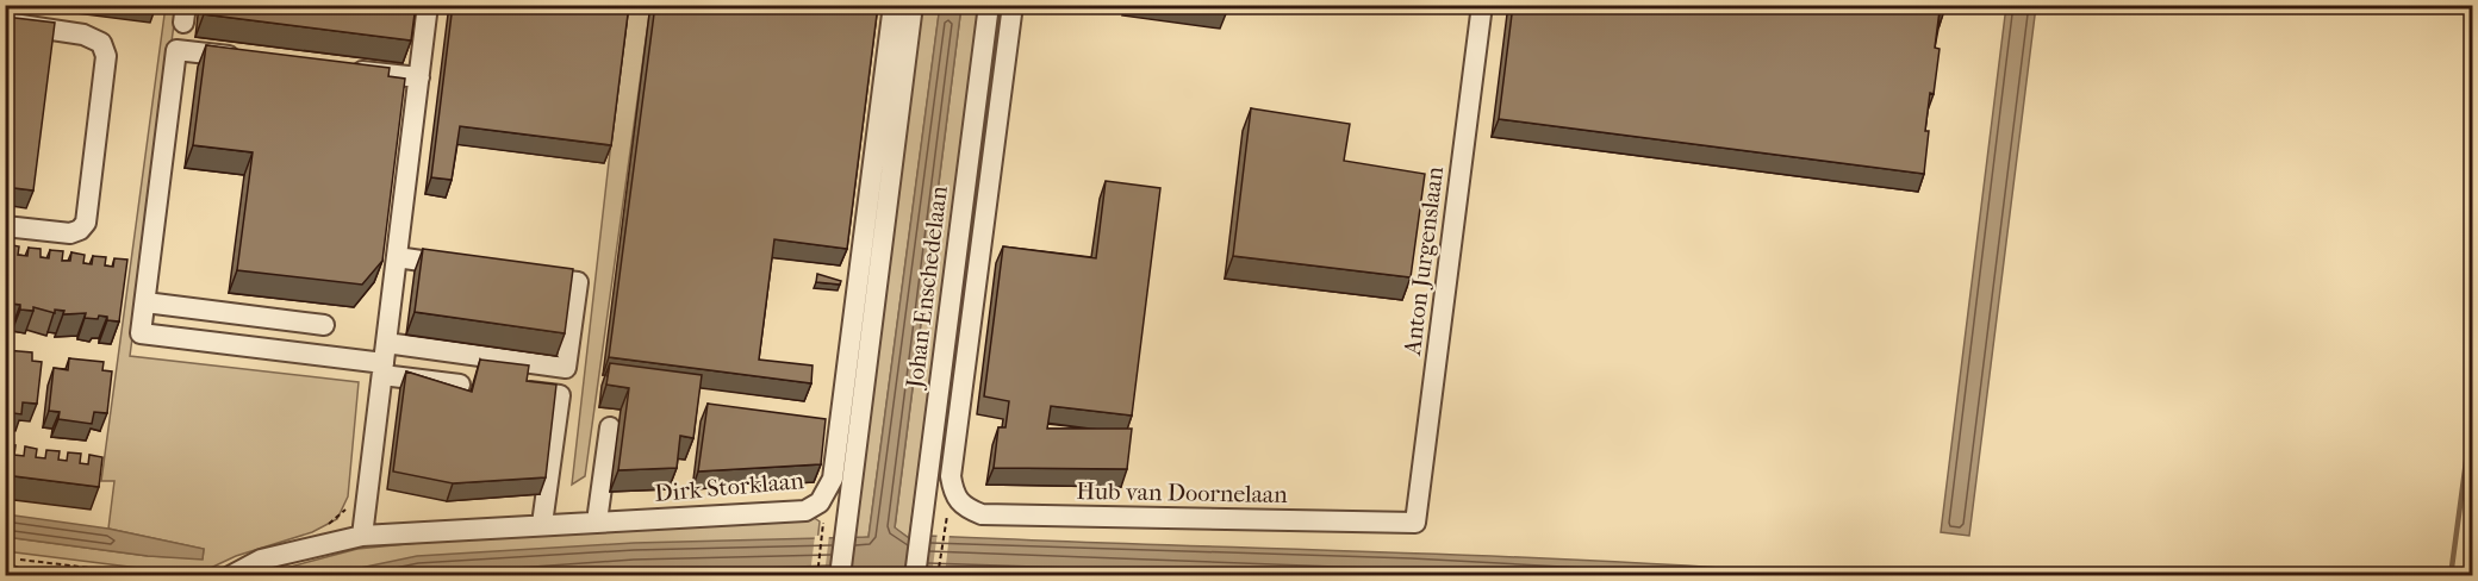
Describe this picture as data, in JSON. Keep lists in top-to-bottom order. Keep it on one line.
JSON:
{"streets":{"street":["Anton Jurgenslaan","Johan Enschedelaan","Dirk Storklaan","Hub van Doornelaan"]},"crossings":[["Anton Jurgenslaan","Hub van Doornelaan"]]}
